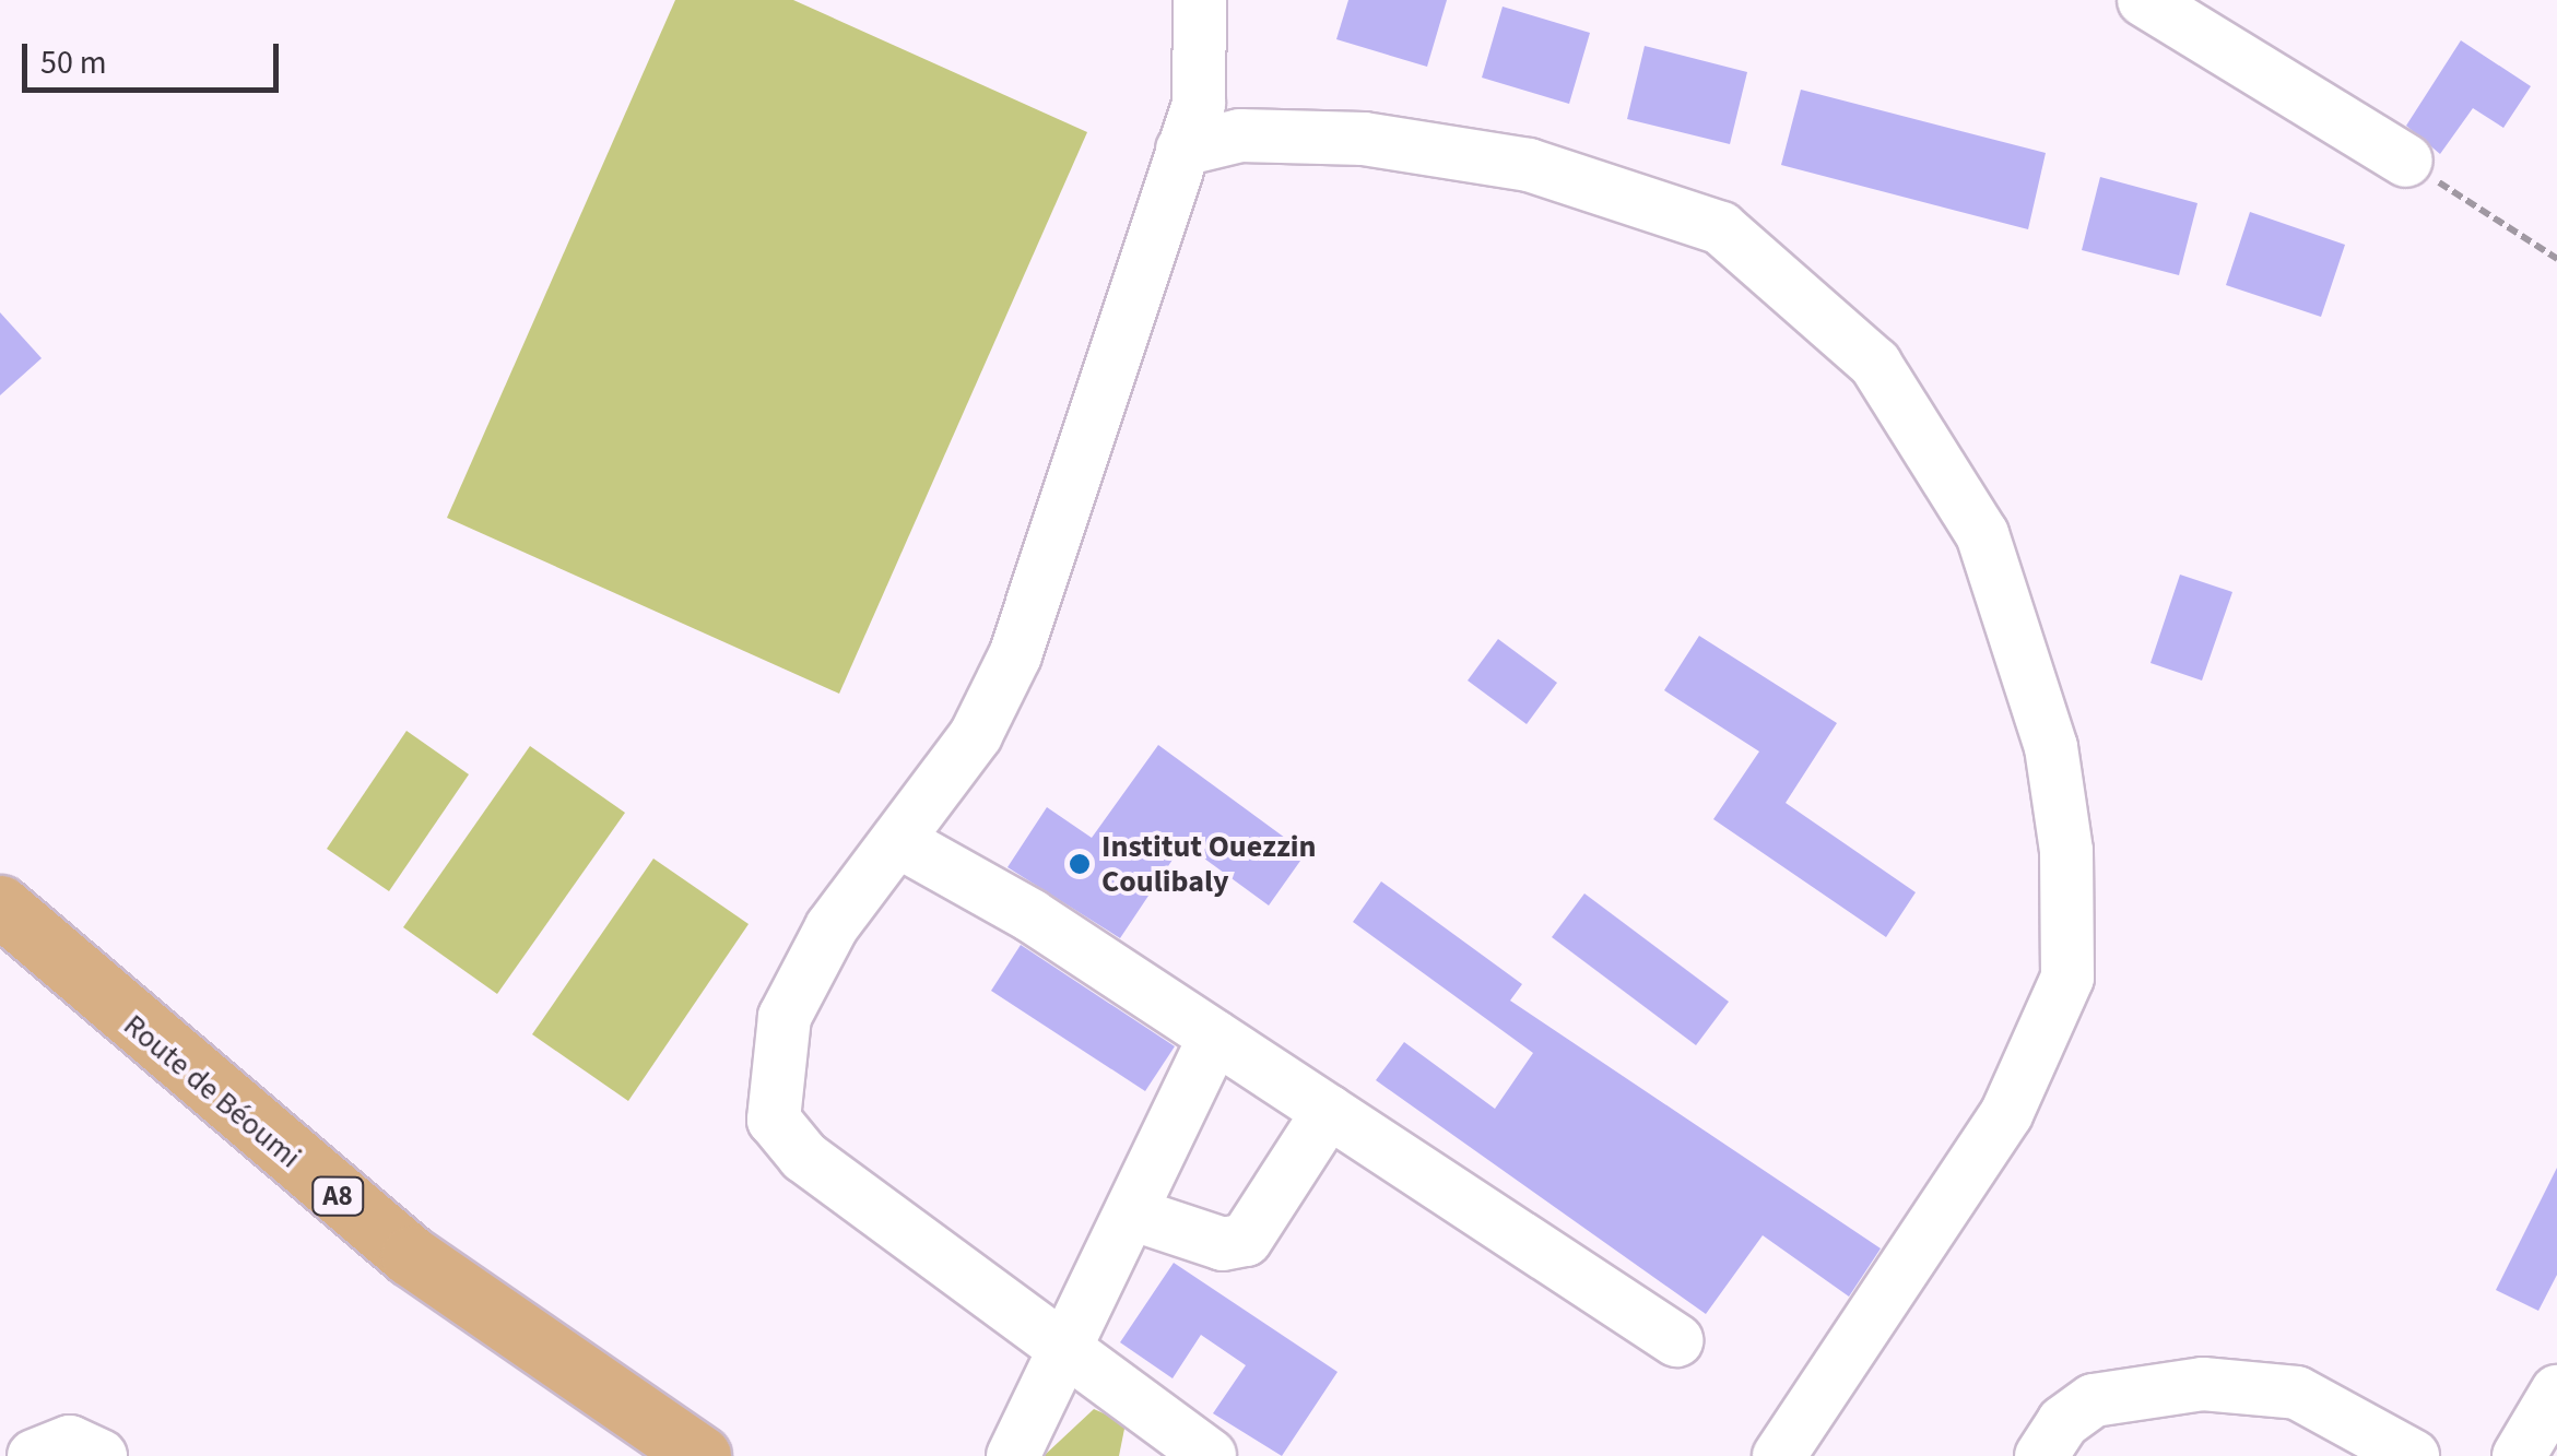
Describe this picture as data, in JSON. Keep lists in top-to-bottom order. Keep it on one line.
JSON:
{"streets":{"main road":["Route de Béoumi","A8"]},"places":["Institut Ouezzin Coulibaly"],"scale_bar":"50 m"}
